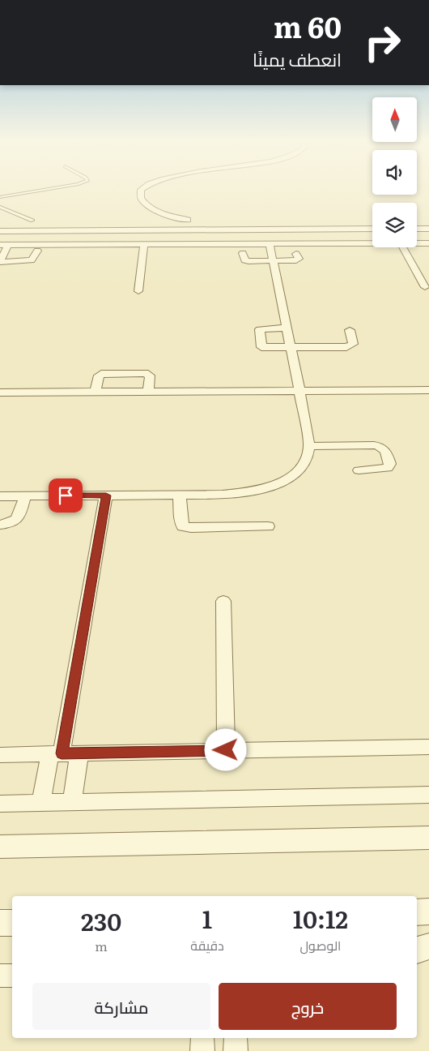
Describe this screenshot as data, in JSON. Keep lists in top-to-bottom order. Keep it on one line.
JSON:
{"north":"top","page":{"turn":["60 m","انعطف يمينًا"],"eta":["10:12","الوصول","1","دقيقة","230","m"],"buttons":["خروج","مشاركة"]}}
